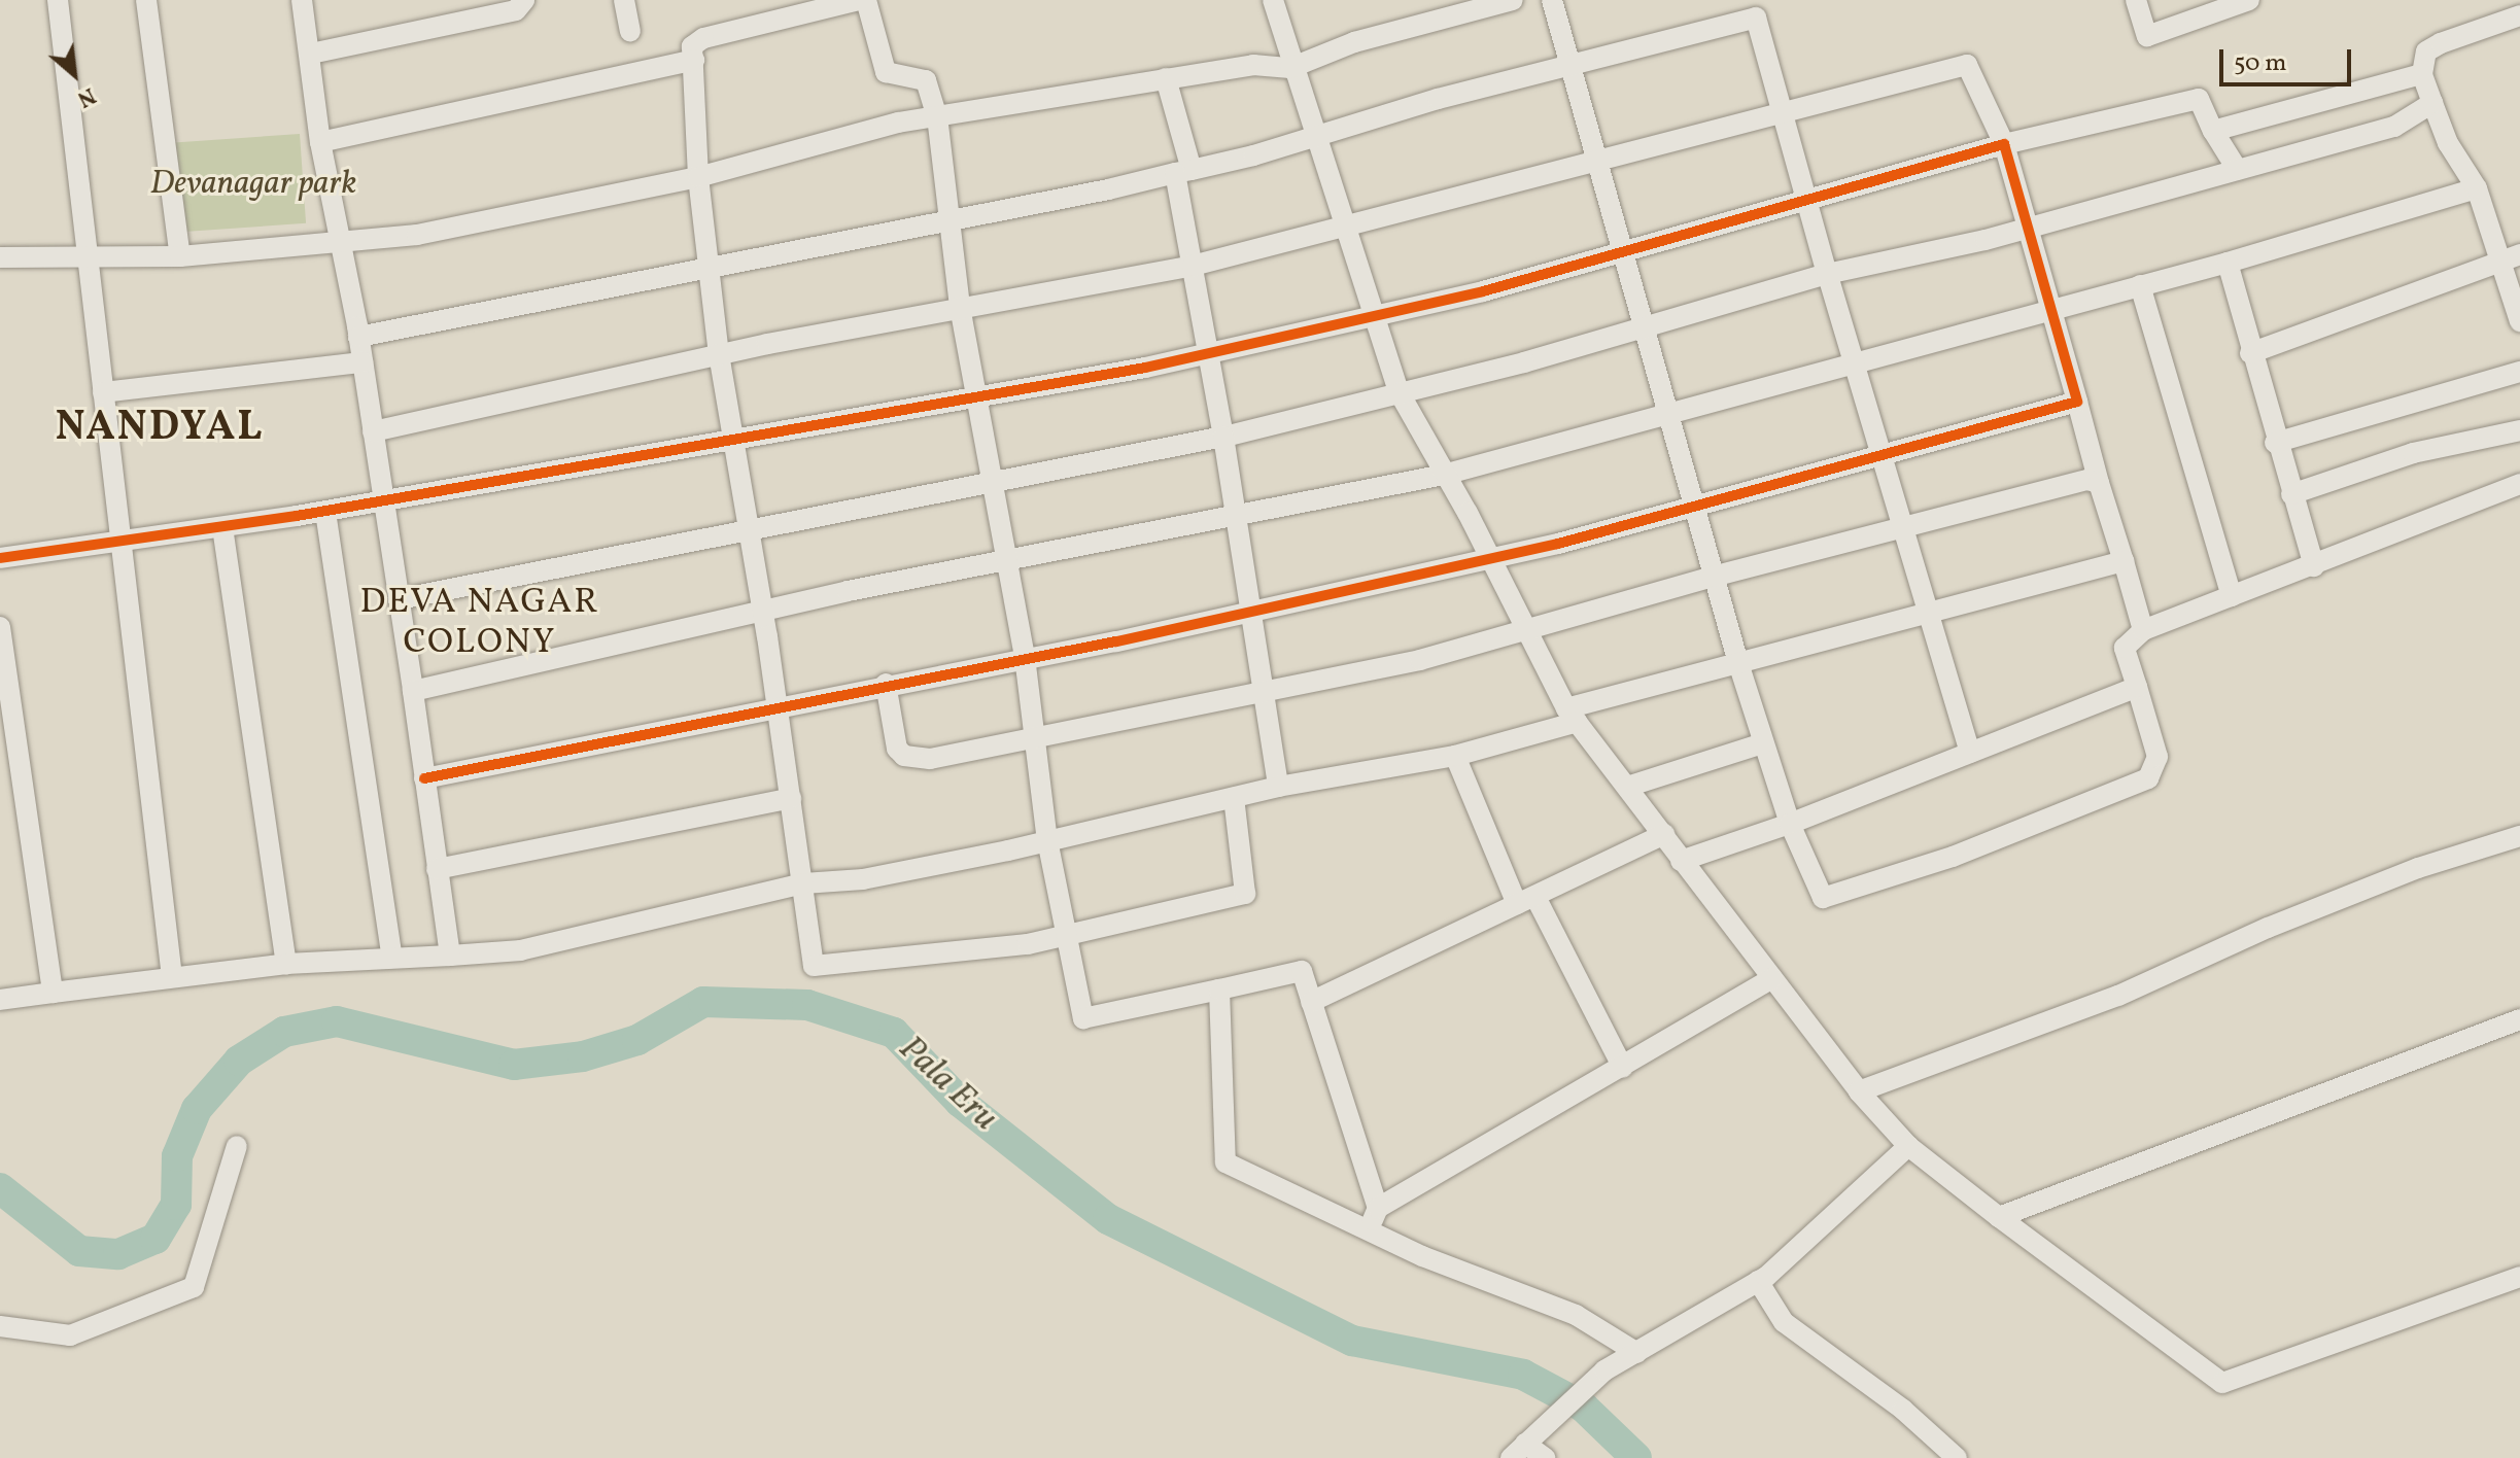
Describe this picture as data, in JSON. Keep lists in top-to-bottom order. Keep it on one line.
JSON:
{"districts":["NANDYAL","DEVA NAGAR COLONY"],"water":["Pala Eru"],"parks":["Devanagar park"],"scale_bar":"50 m","north":"bottom right"}
